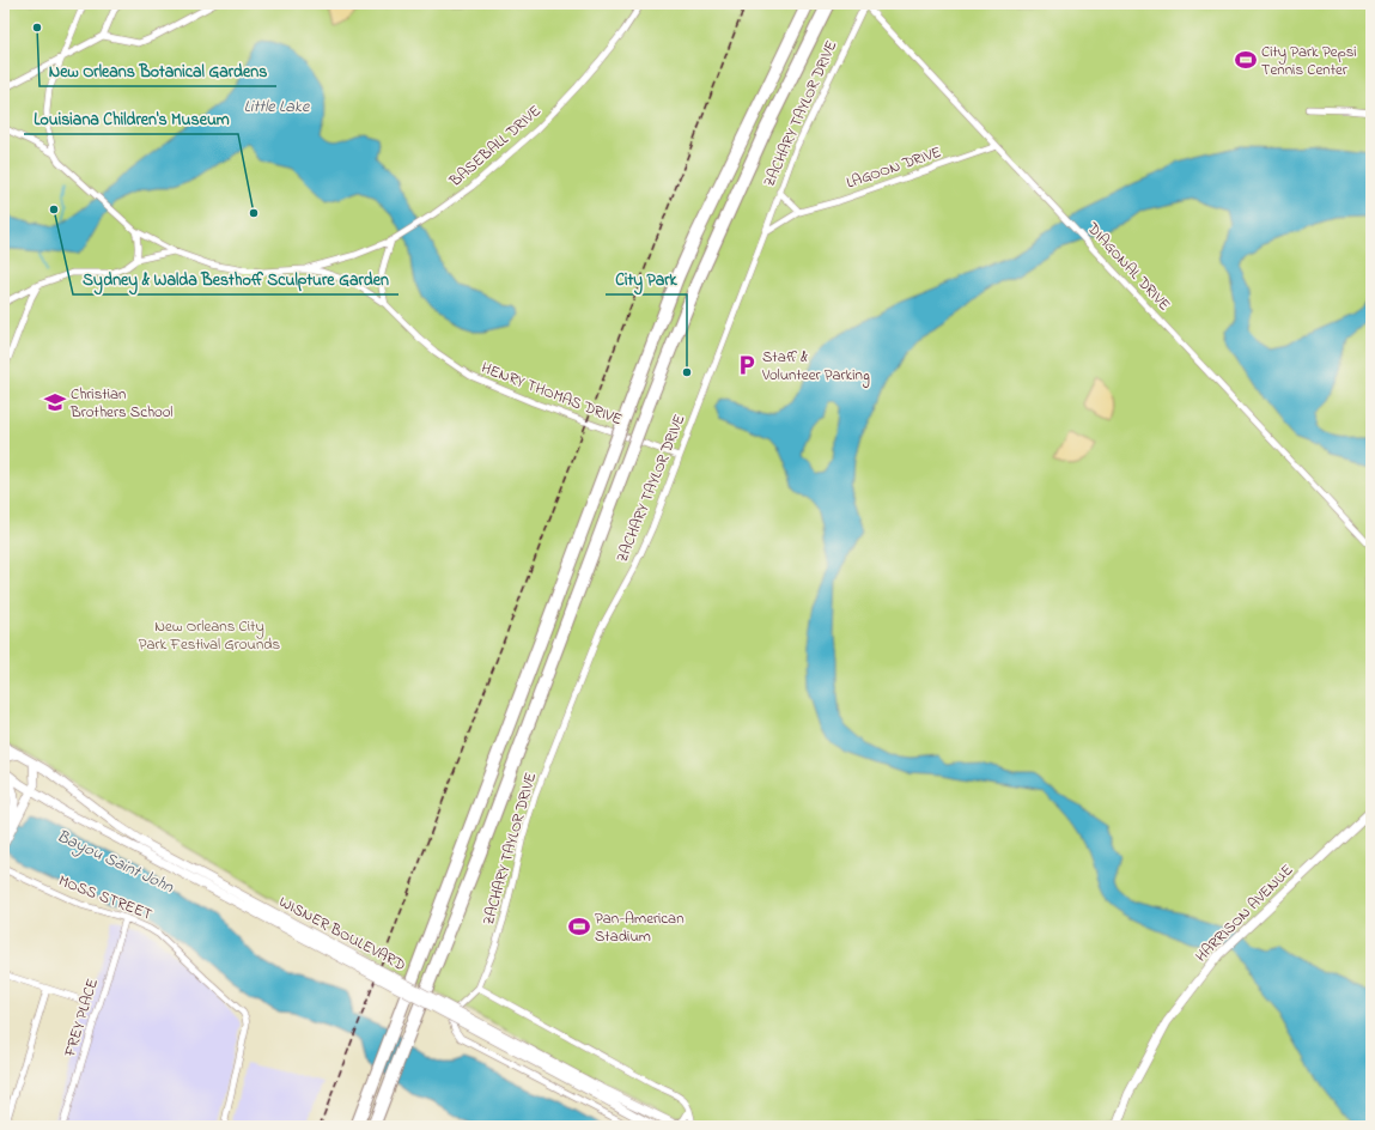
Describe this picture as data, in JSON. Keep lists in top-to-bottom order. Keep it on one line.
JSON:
{"streets":{"street":["ZACHARY TAYLOR DRIVE","BASEBALL DRIVE","LAGOON DRIVE","DIAGONAL DRIVE","HENRY THOMAS DRIVE","MOSS STREET","HARRISON AVENUE","WISNER BOULEVARD","FREY PLACE"]},"crossings":[["ZACHARY TAYLOR DRIVE","LAGOON DRIVE"],["ZACHARY TAYLOR DRIVE","DIAGONAL DRIVE"],["ZACHARY TAYLOR DRIVE","HENRY THOMAS DRIVE"],["BASEBALL DRIVE","HENRY THOMAS DRIVE"],["LAGOON DRIVE","DIAGONAL DRIVE"],["MOSS STREET","FREY PLACE"]],"water":["Little Lake","Bayou Saint John"],"parks":["New Orleans City Park Festival Grounds"],"places":{"other":["New Orleans Botanical Gardens","Sydney & Walda Besthoff Sculpture Garden","Louisiana Children's Museum","City Park"],"sports":["City Park Pepsi Tennis Center","Pan-American Stadium"],"parking":["Staff & Volunteer Parking"],"school or university":["Christian Brothers School"]}}
